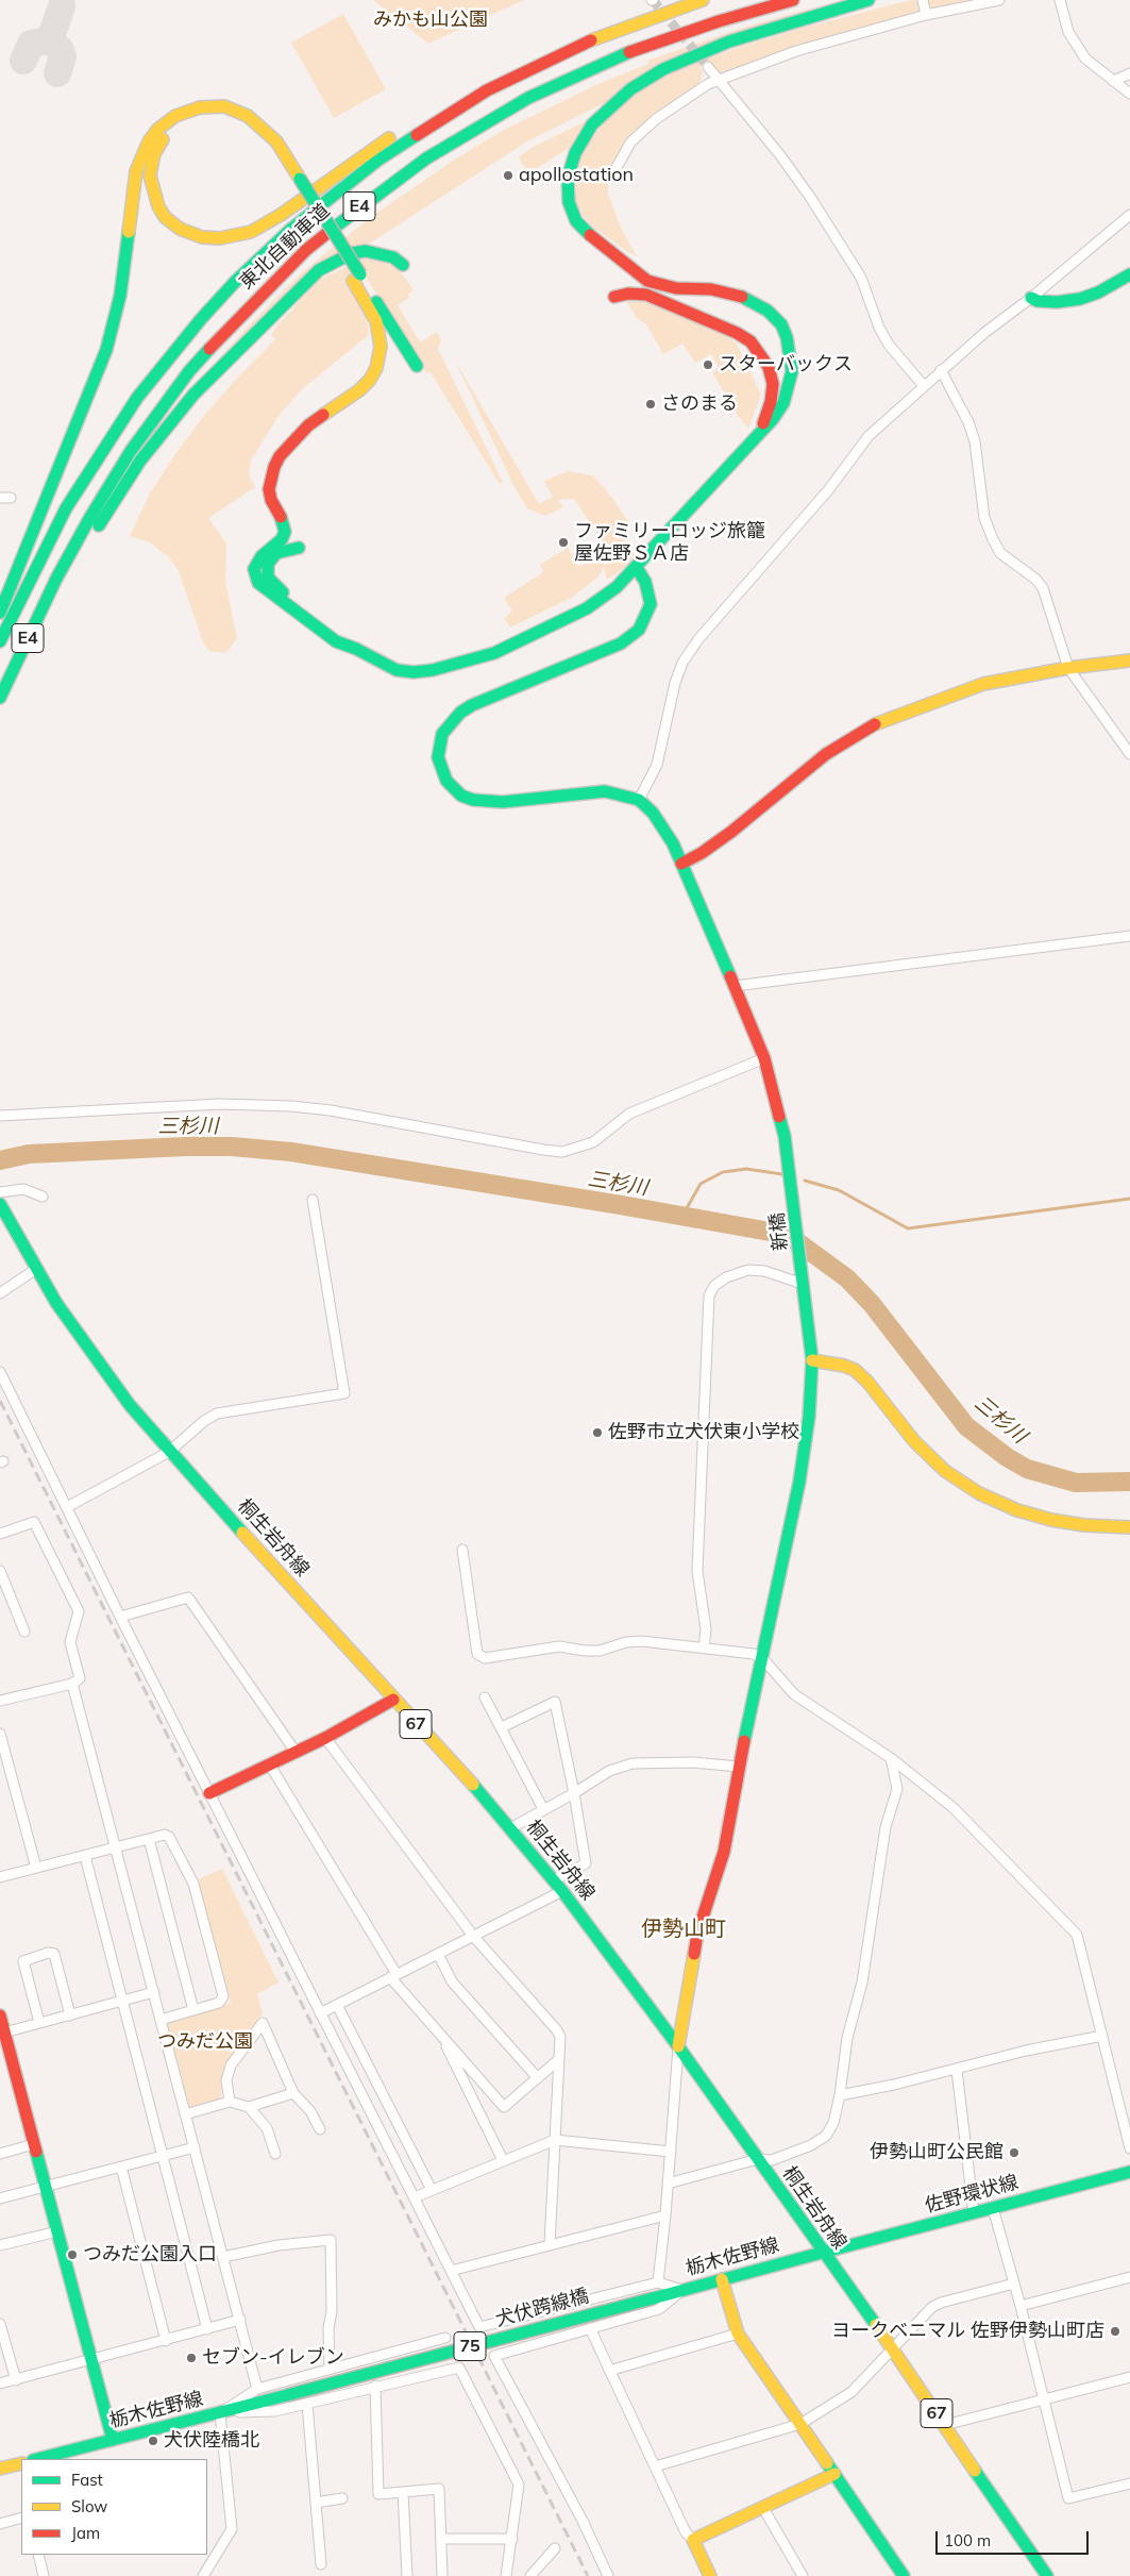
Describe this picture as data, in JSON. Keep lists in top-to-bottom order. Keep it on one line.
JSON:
{"streets":{"main road":["E4","東北自動車道","新橋","桐生岩舟線","67","佐野環状線","栃木佐野線","犬伏跨線橋","75"]},"crossings":[["新橋","桐生岩舟線"],["桐生岩舟線","佐野環状線"],["桐生岩舟線","栃木佐野線"],["佐野環状線","栃木佐野線"],["栃木佐野線","犬伏跨線橋"]],"districts":["伊勢山町"],"water":["三杉川"],"parks":["みかも山公園","つみだ公園"],"places":["apollostation","スターバックス","さのまる","ファミリーロッジ旅籠 屋佐野ＳＡ店","佐野市立犬伏東小学校","伊勢山町公民館","つみだ公園入口","ヨークベニマル 佐野伊勢山町店","セブン-イレブン","犬伏陸橋北"],"legend":["Fast","Slow","Jam"],"scale_bar":"100 m"}
